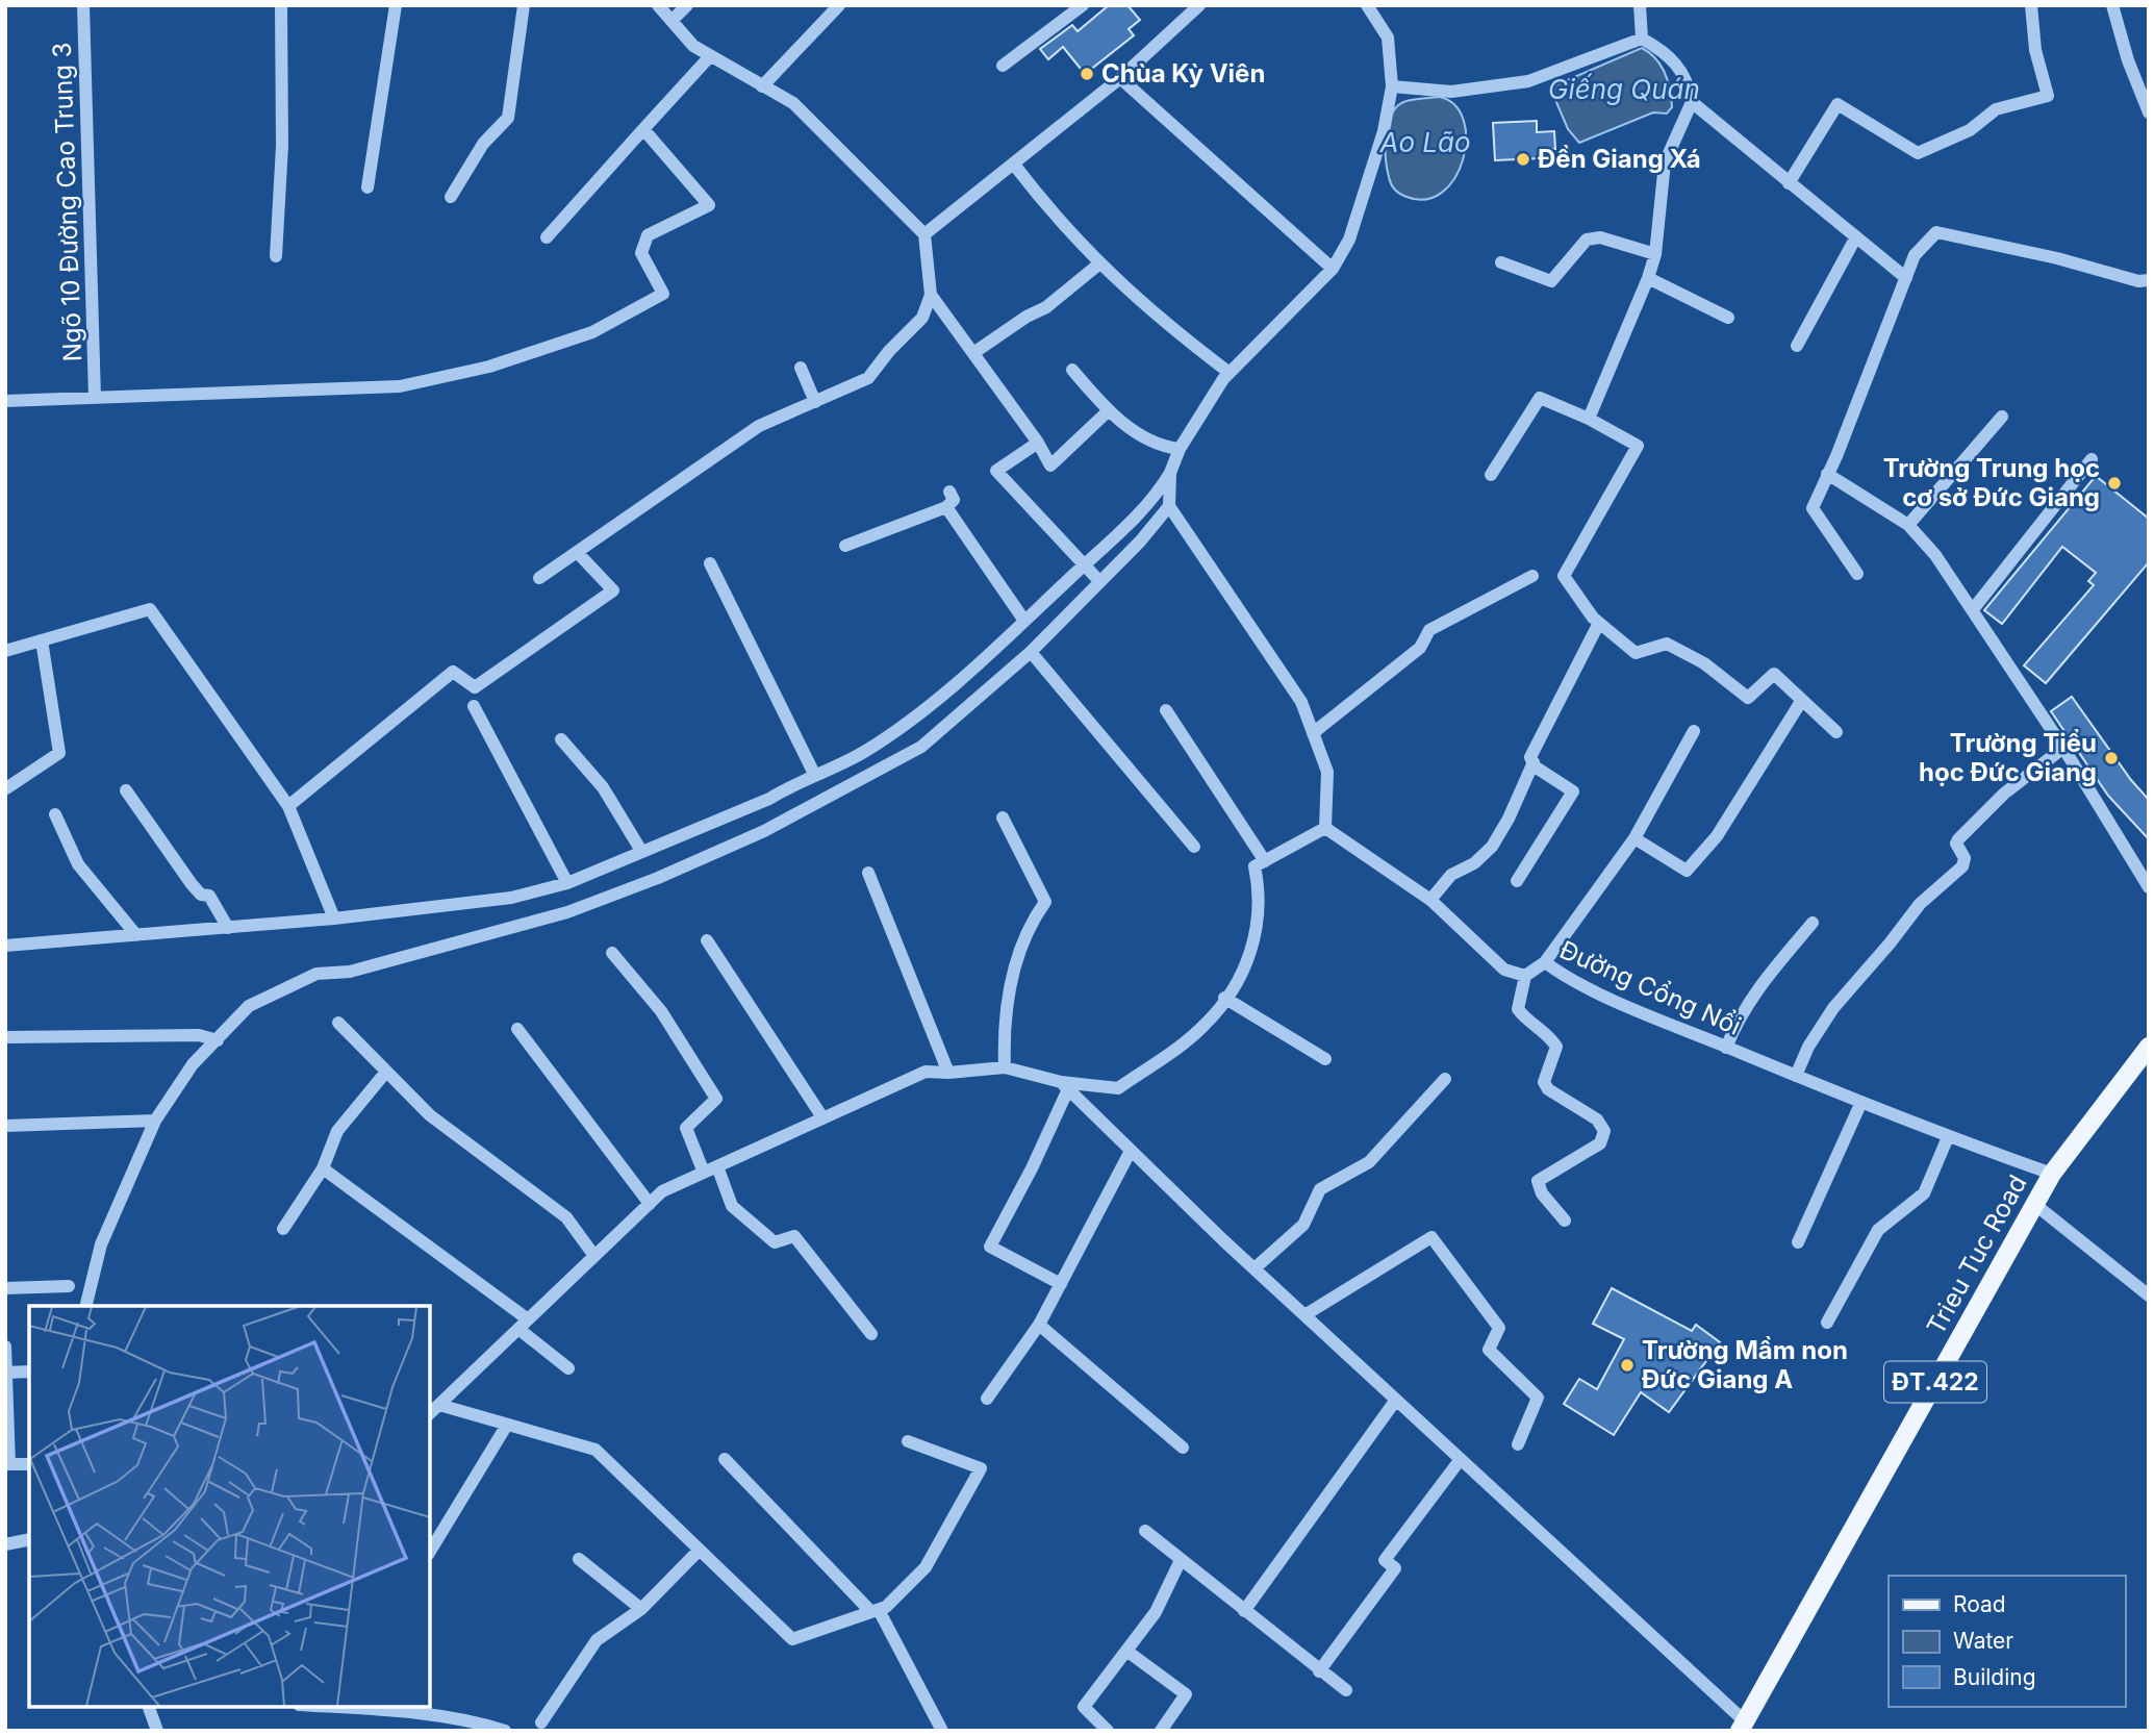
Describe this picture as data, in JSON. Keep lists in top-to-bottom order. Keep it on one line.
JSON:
{"streets":{"main road":["Trieu Tuc Road","ĐT.422"],"street":["Ngõ 10 Đường Cao Trung 3","Đường Cổng Nổi"]},"crossings":[["Đường Cổng Nổi","Trieu Tuc Road"]],"water":["Giếng Quán","Ao Lão"],"places":["Chùa Kỳ Viên","Đền Giang Xá","Trường Trung học cơ sở Đức Giang","Trường Tiểu học Đức Giang","Trường Mầm non Đức Giang A"],"legend":["Road","Water","Building"]}
